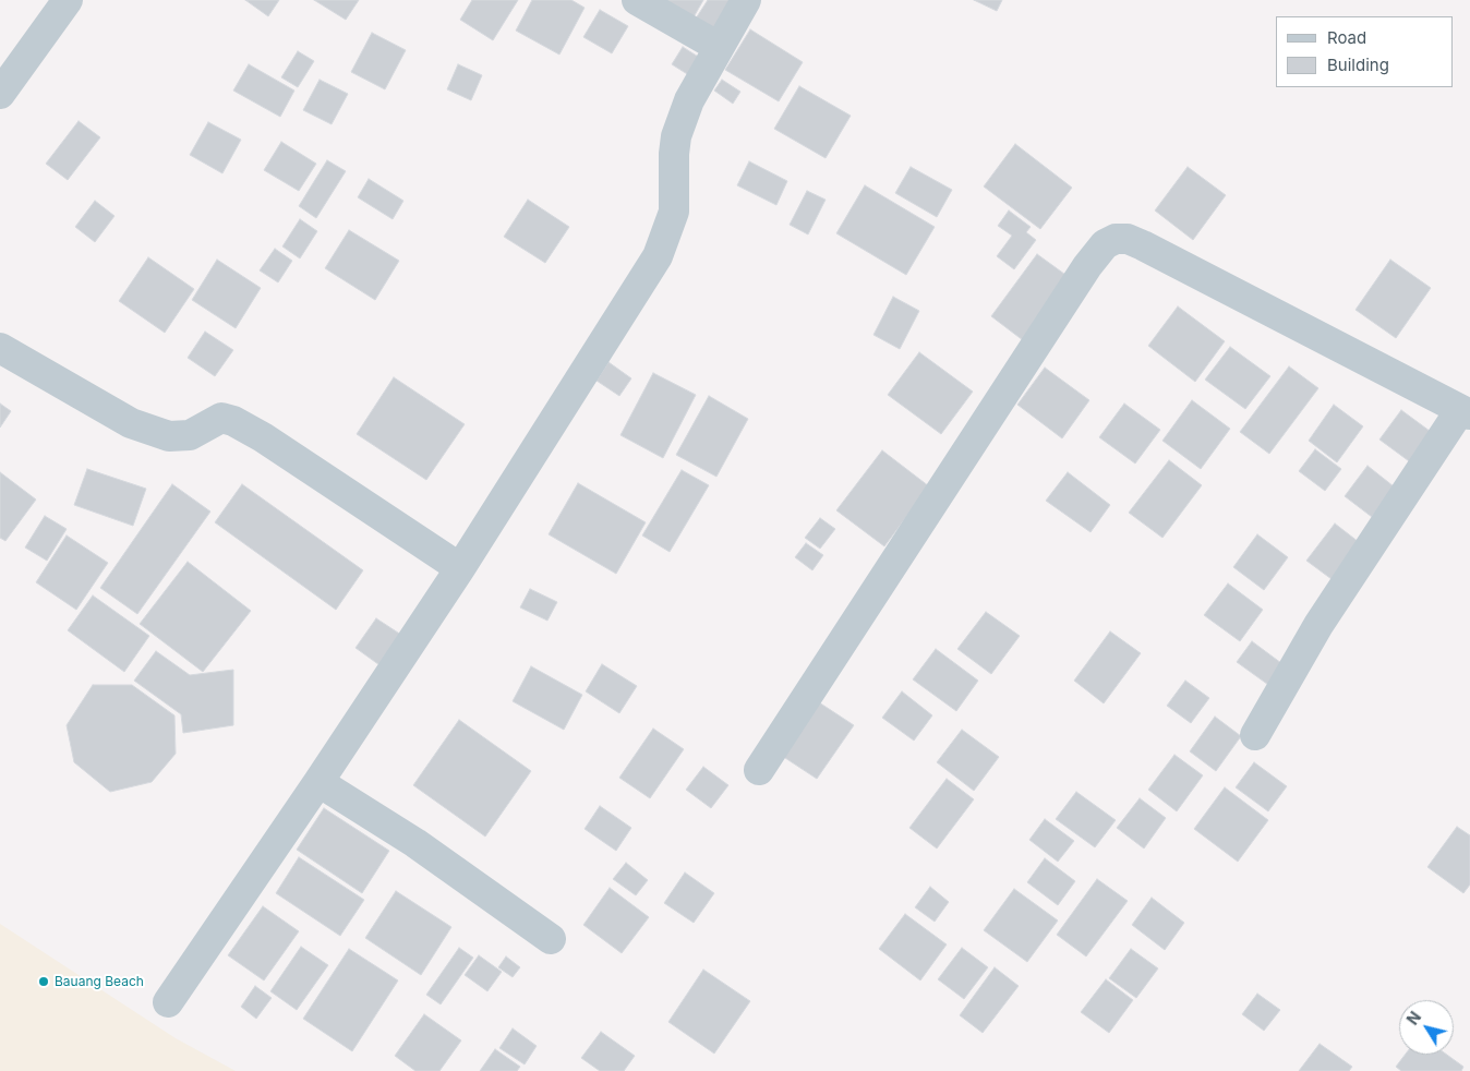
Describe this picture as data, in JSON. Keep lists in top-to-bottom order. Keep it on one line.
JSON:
{"places":["Bauang Beach"],"legend":["Road","Building"],"north":"top left"}
